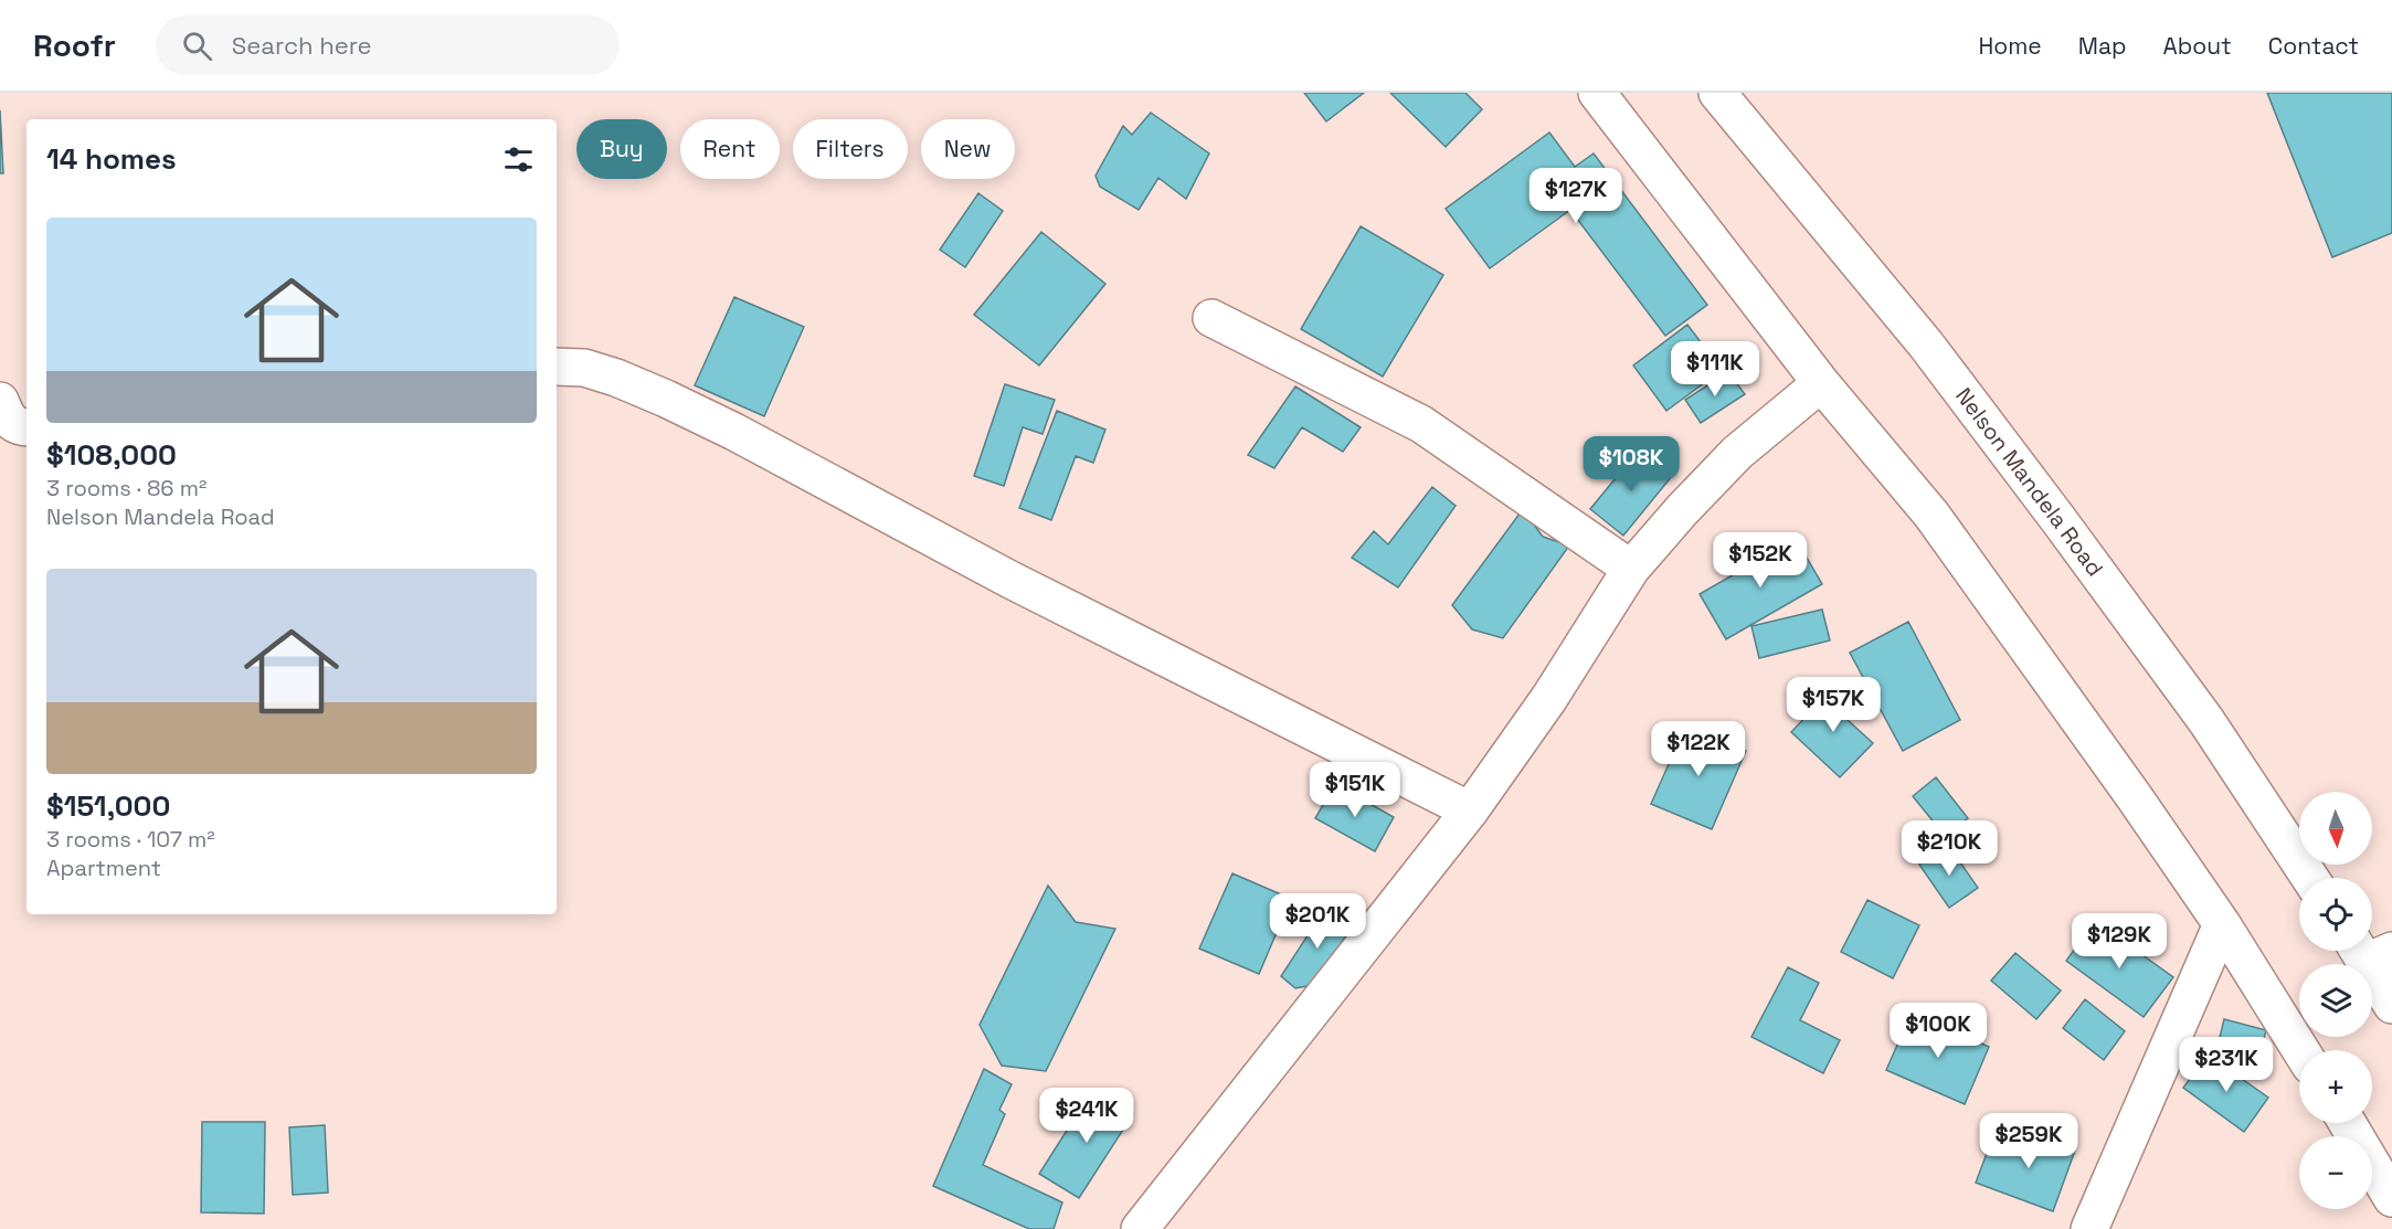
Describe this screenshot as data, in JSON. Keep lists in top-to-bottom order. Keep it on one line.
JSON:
{"streets":{"street":["Nelson Mandela Road"]},"north":"bottom","page":{"header":"Roofr","search":"Search here","nav":["Home","Map","About","Contact"],"chip":["Buy","Rent","Filters","New"],"heading":"14 homes","price":["$127K","$111K","$108K","$152K","$157K","$122K","$151K","$210K","$201K","$129K","$100K","$231K","$241K","$259K"],"list":[{"name":"$108,000","note":"3 rooms · 86 m² · Nelson Mandela Road"},{"name":"$151,000","note":"3 rooms · 107 m² · Apartment"}],"map_buttons":["+","−"]}}
